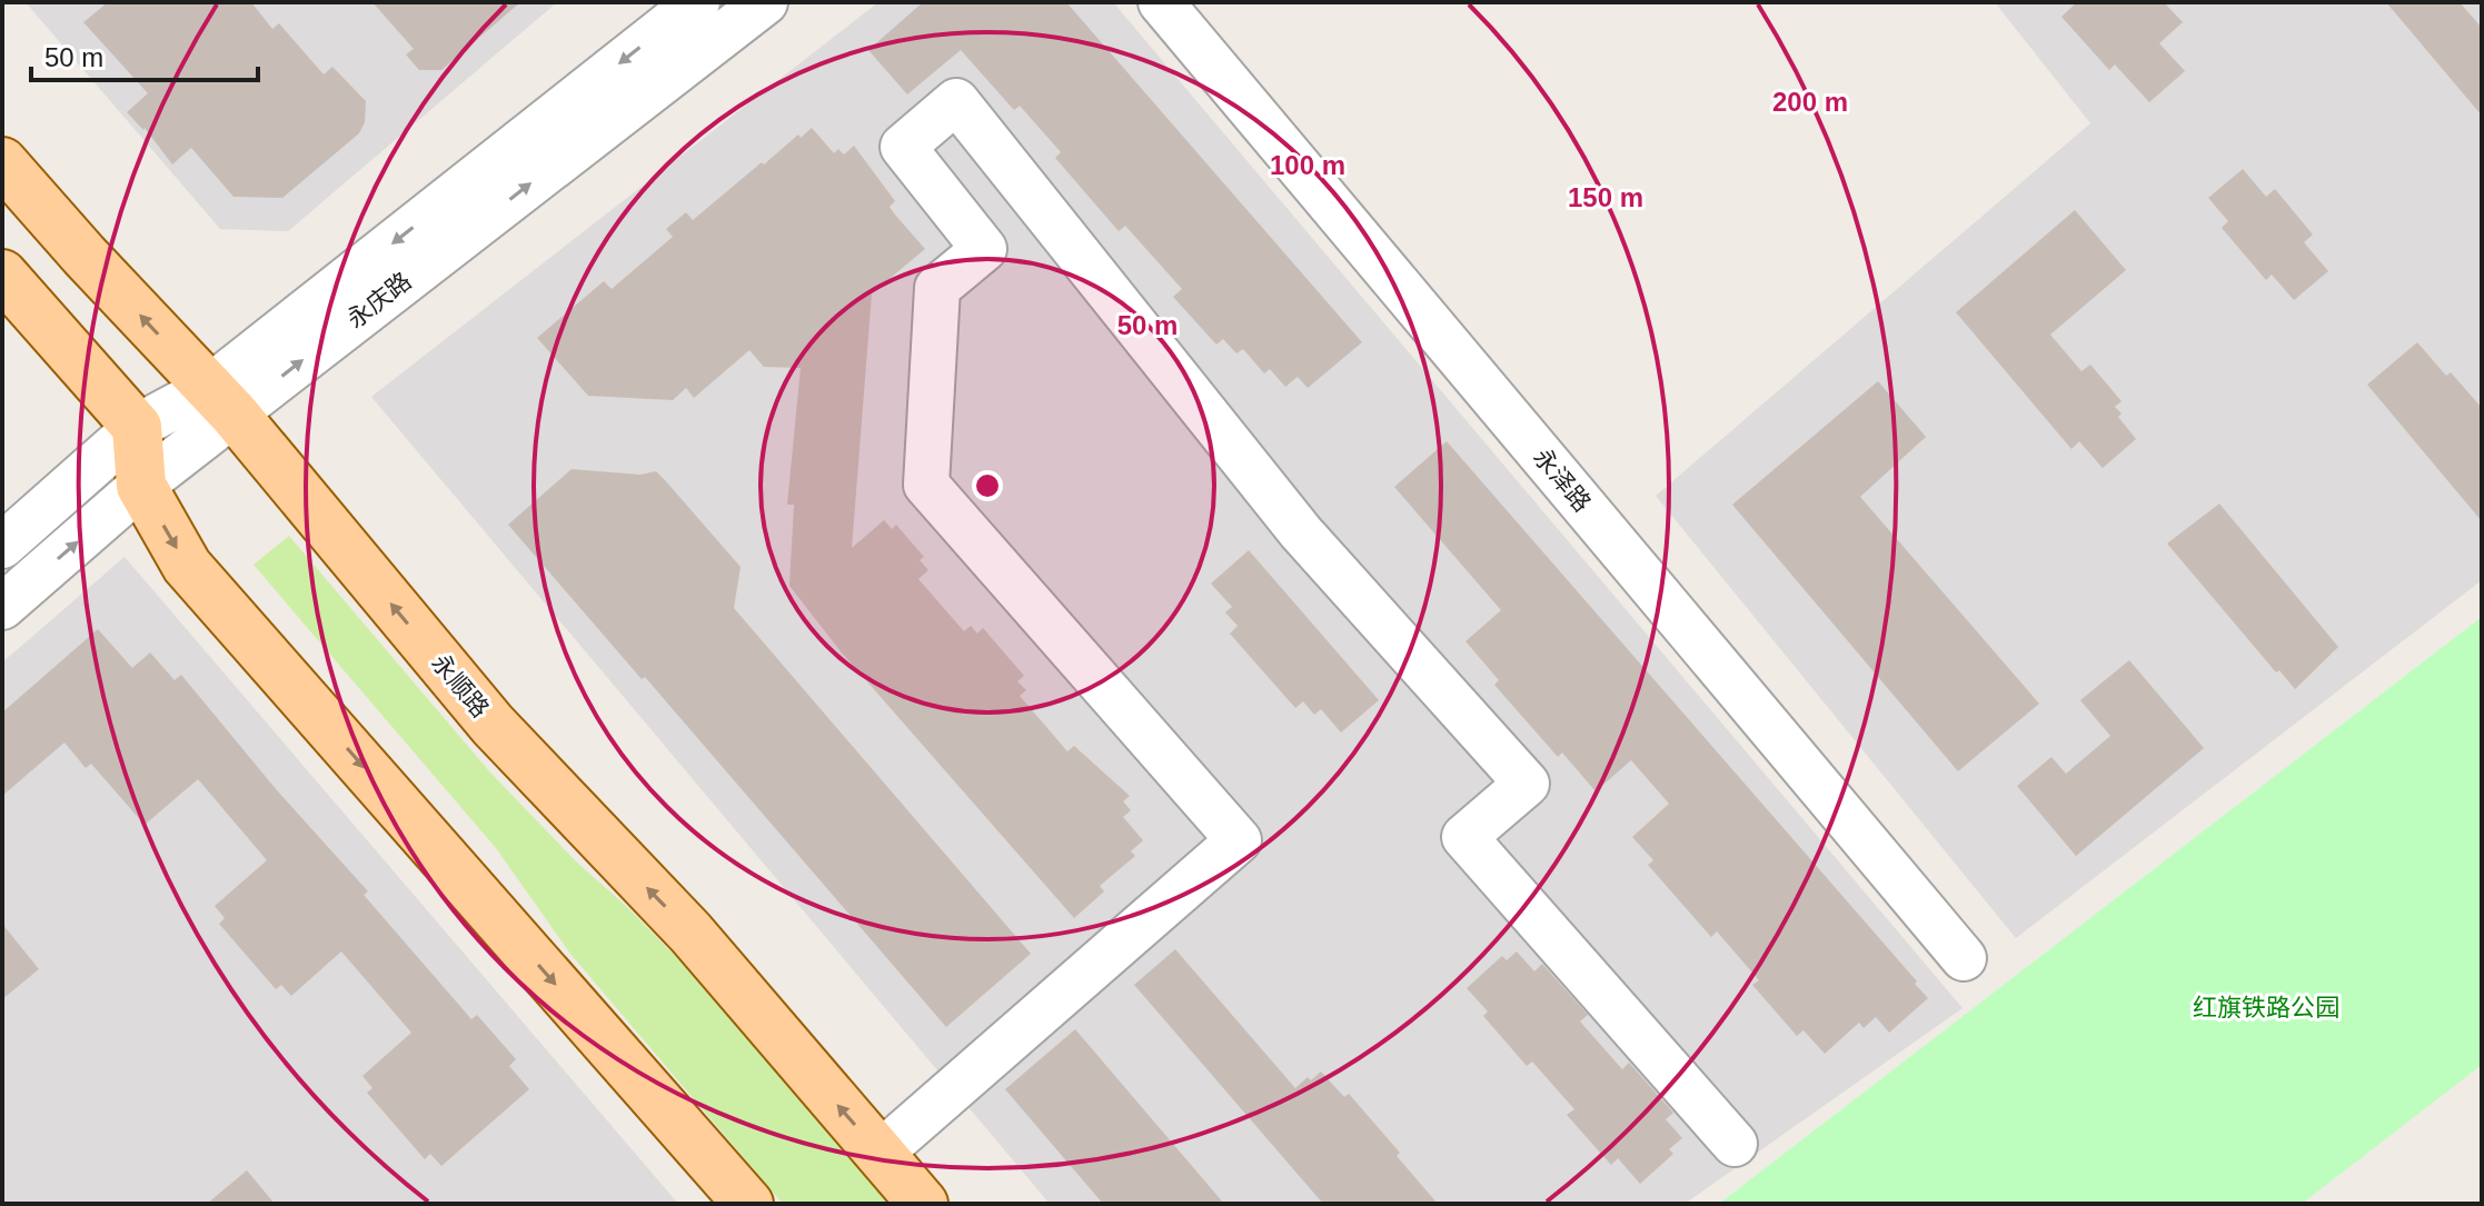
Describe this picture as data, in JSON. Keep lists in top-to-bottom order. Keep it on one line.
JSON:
{"streets":{"main road":["永顺路"],"street":["永庆路","永泽路"]},"crossings":[["永庆路","永顺路"]],"parks":["红旗铁路公园"],"scale_bar":"50 m","rings":["200 m","100 m","150 m","50 m"]}
